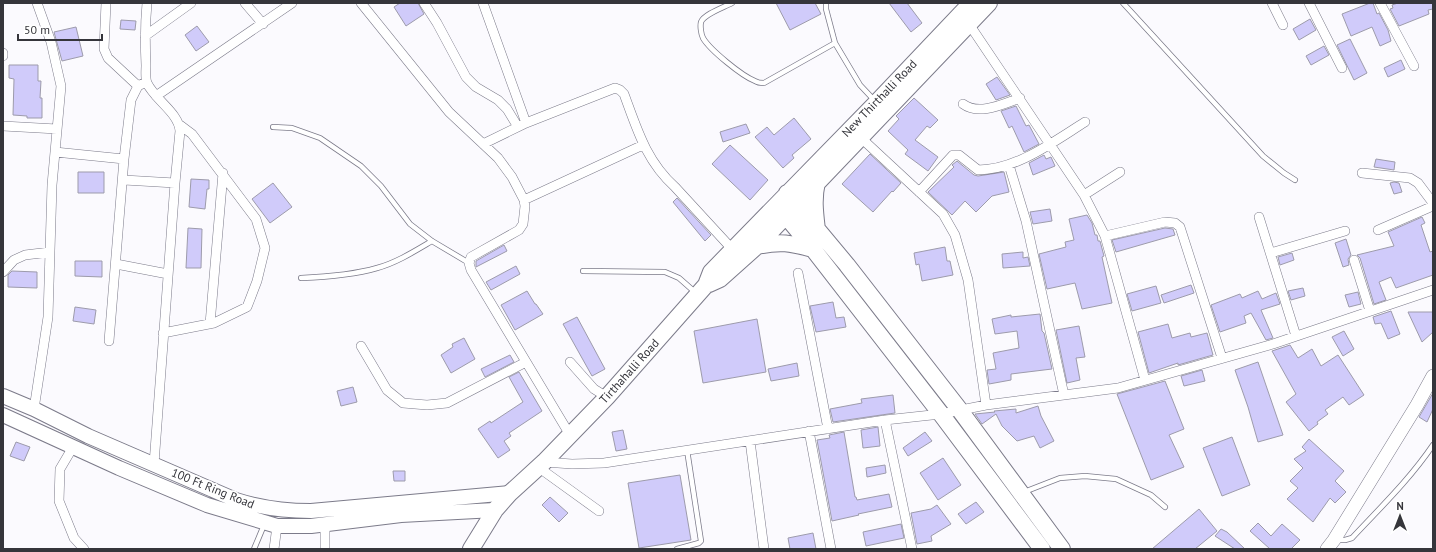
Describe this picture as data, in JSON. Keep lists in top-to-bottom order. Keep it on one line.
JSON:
{"streets":{"highway":["New Thirthalli Road","Tirthahalli Road"],"main road":["100 Ft Ring Road"]},"crossings":[["New Thirthalli Road","Tirthahalli Road"],["Tirthahalli Road","100 Ft Ring Road"]],"scale_bar":"50 m","north":"top"}
